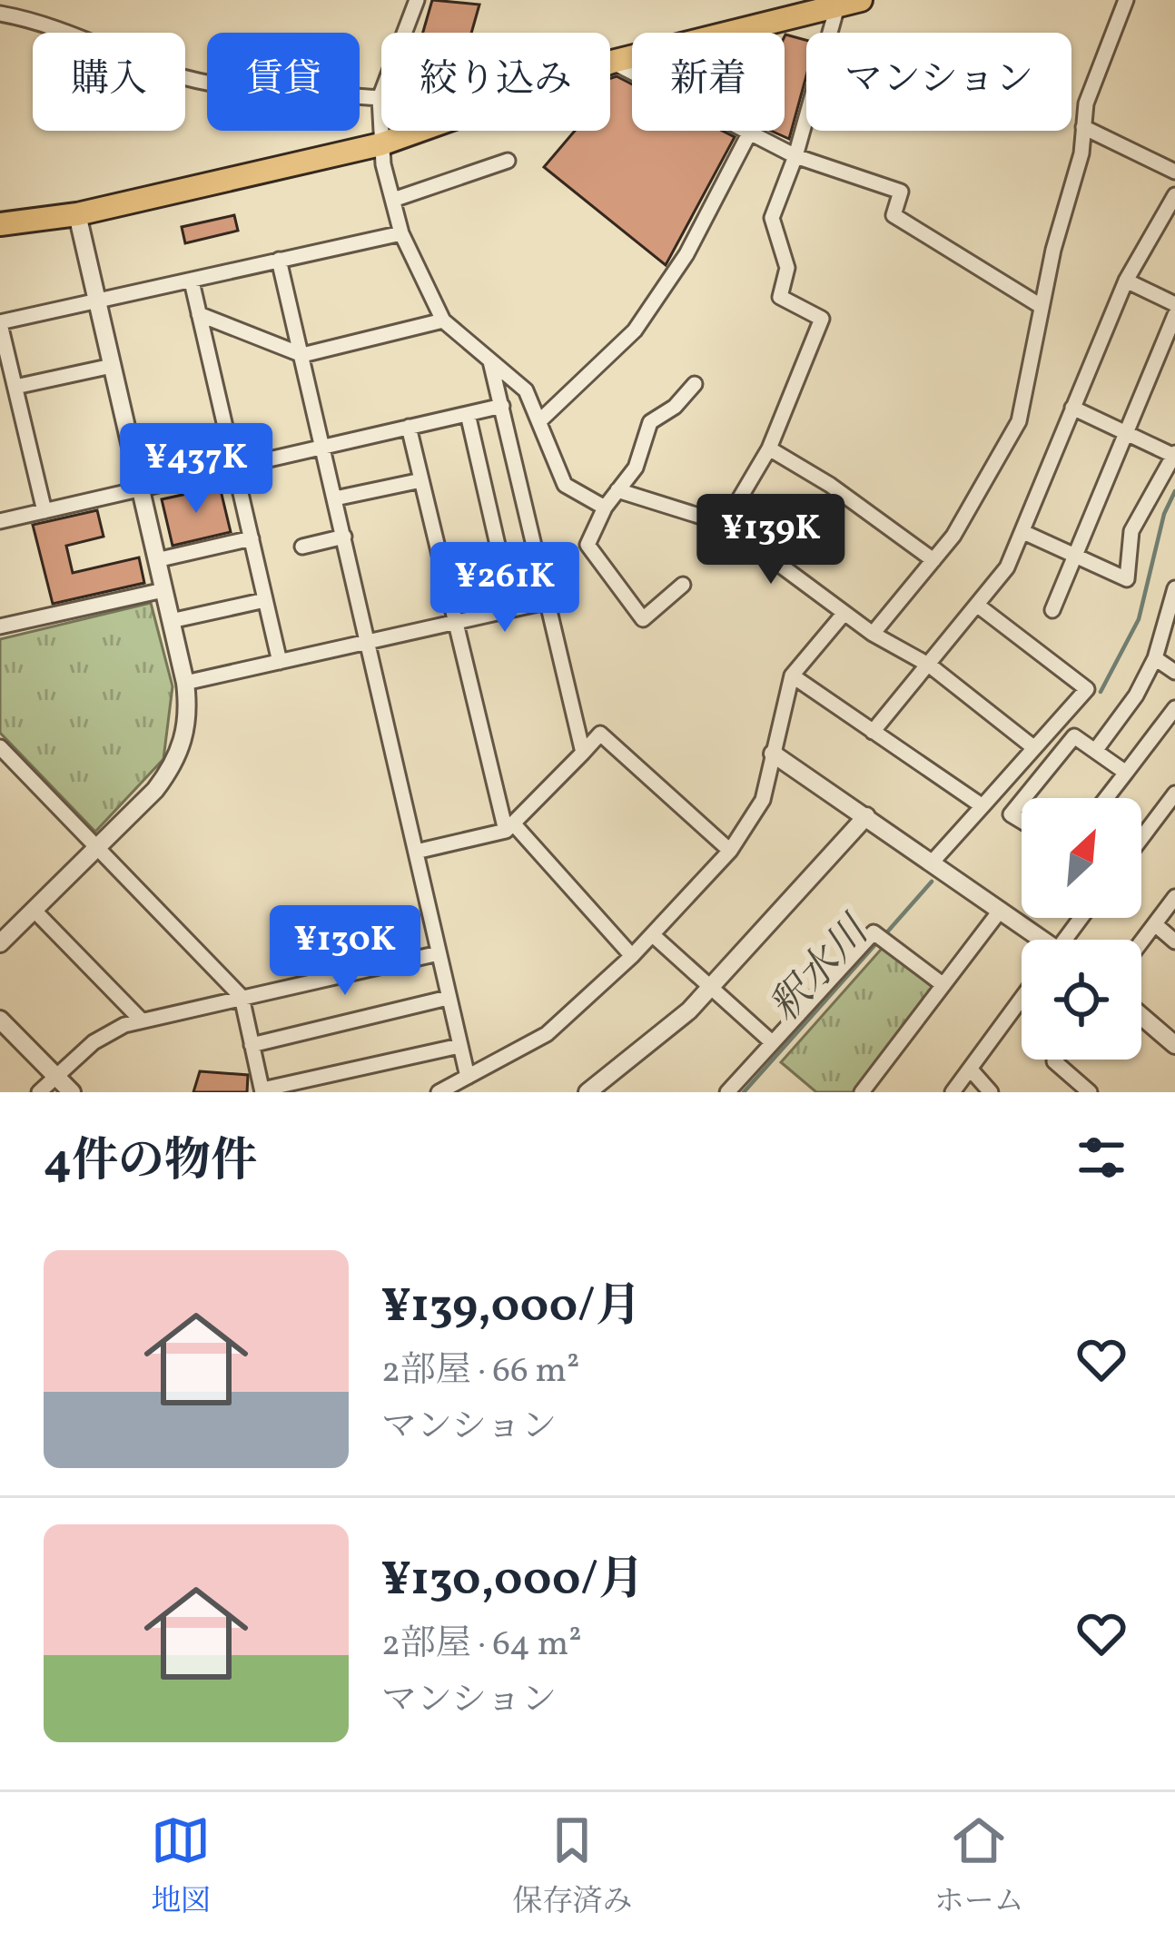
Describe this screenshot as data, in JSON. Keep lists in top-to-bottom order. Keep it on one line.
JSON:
{"water":["釈水川"],"north":"top right","page":{"chip":["購入","賃貸","絞り込み","新着","マンション"],"price":["¥437K","¥139K","¥261K","¥130K"],"heading":"4件の物件","list":[{"name":"¥139,000/月","note":"2部屋 · 66 m² · マンション"},{"name":"¥130,000/月","note":"2部屋 · 64 m² · マンション"}],"tabs":["地図","保存済み","ホーム"]}}
